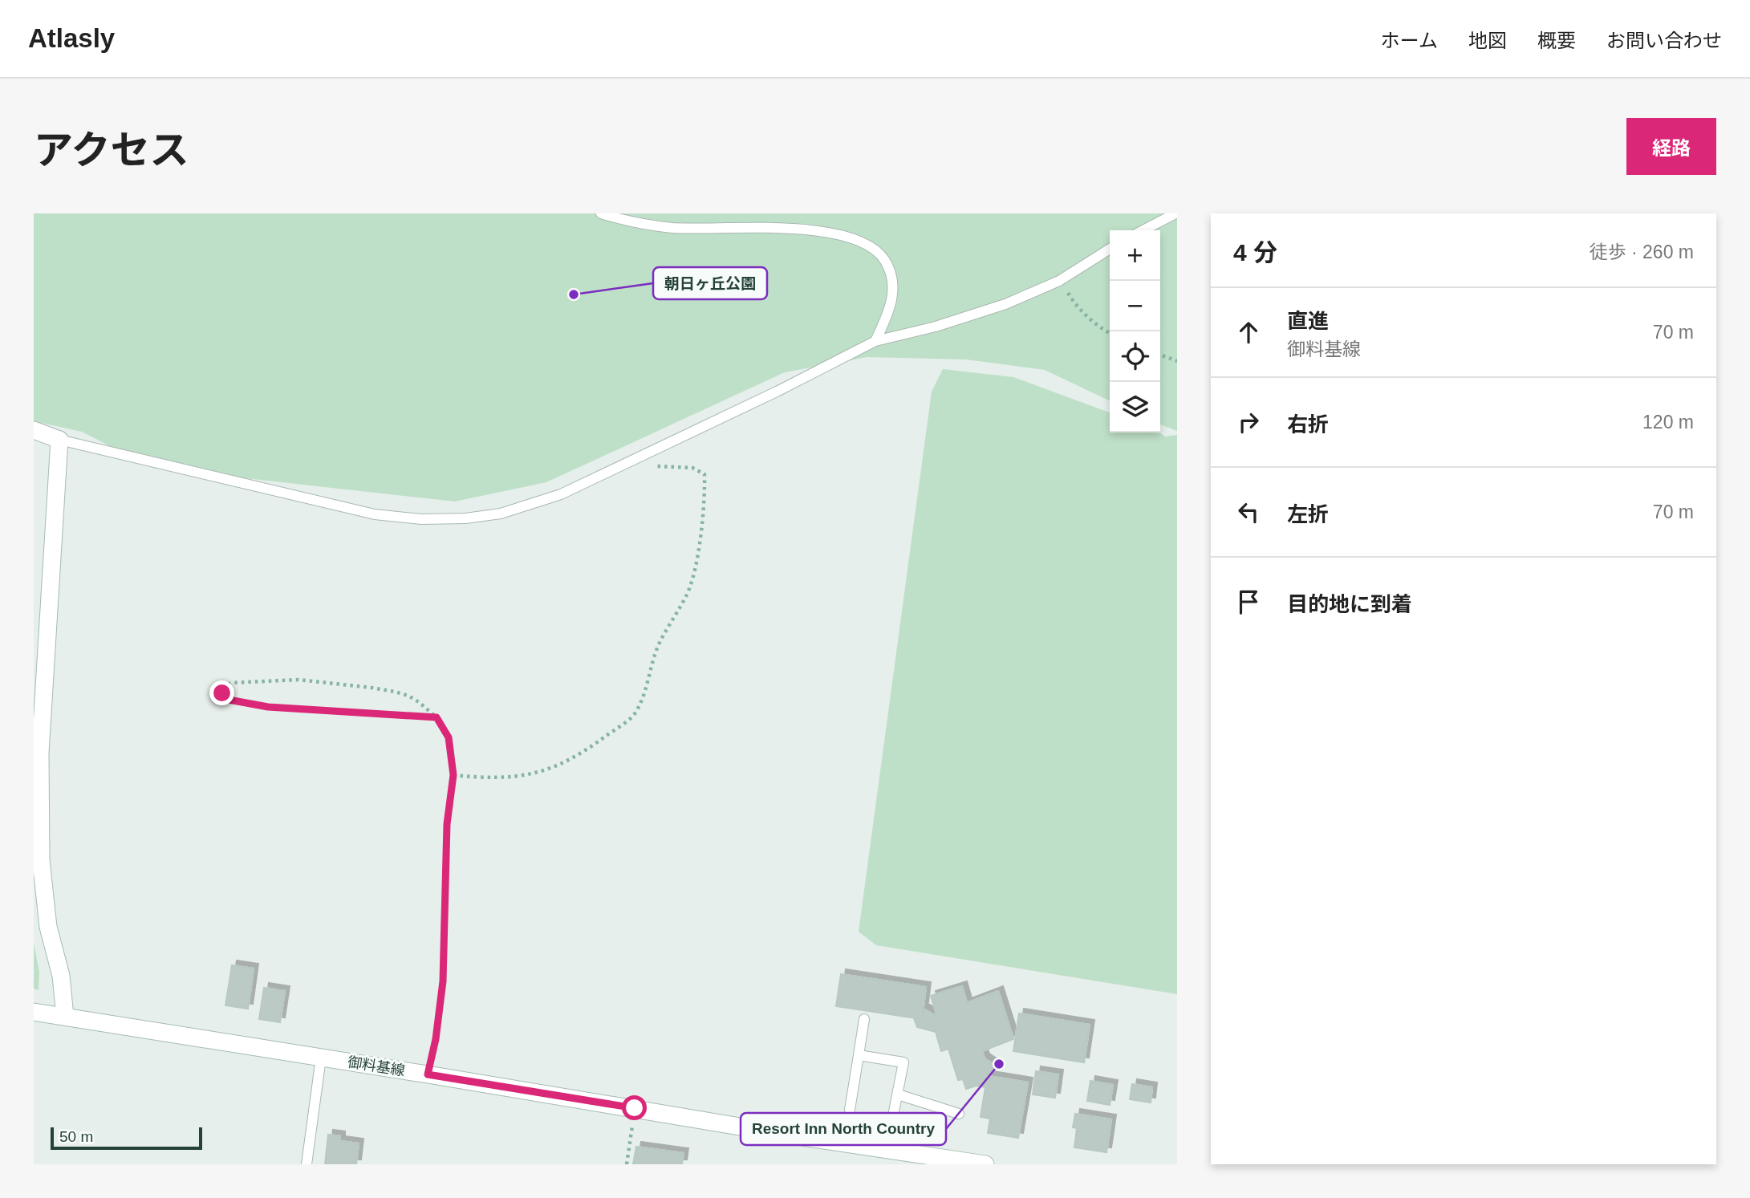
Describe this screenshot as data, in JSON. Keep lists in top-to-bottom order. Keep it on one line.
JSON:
{"streets":{"street":["御料基線"]},"places":["朝日ヶ丘公園","Resort Inn North Country"],"scale_bar":"50 m","page":{"header":"Atlasly","nav":["ホーム","地図","概要","お問い合わせ"],"title":"アクセス","buttons":"経路","heading":["4 分","徒歩 · 260 m"],"map_buttons":["+","−"],"list":[["直進","御料基線","70 m"],["右折","120 m"],["左折","70 m"],"目的地に到着"],"scale":"50 m"}}
